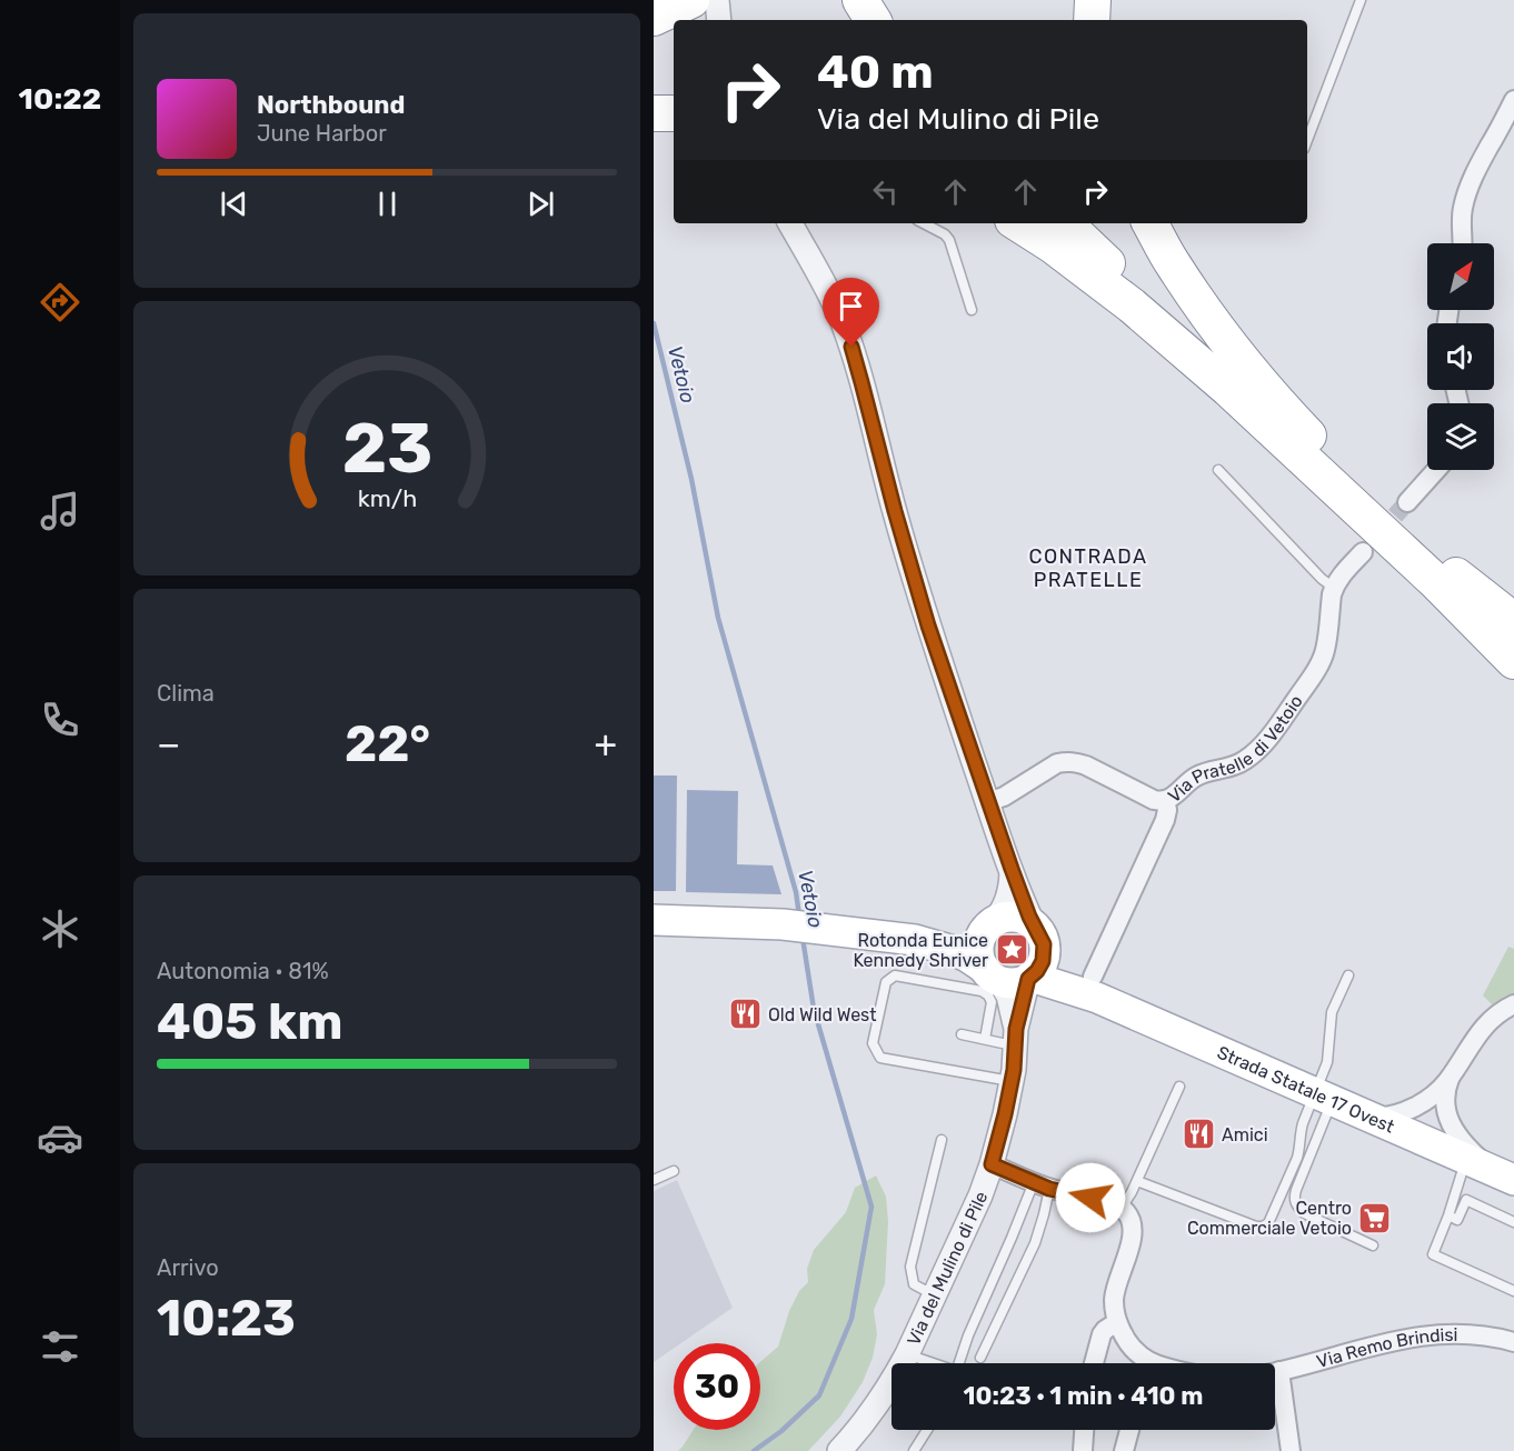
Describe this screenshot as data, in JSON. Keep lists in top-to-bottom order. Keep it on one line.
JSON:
{"streets":{"main road":["Strada Statale 17 Ovest"],"street":["Via Pratelle di Vetoio","Via del Mulino di Pile","Via Remo Brindisi"]},"crossings":[["Strada Statale 17 Ovest","Via del Mulino di Pile"]],"districts":["CONTRADA PRATELLE"],"water":["Vetoio"],"places":{"place":["Rotonda Eunice Kennedy Shriver"],"restaurant":["Old Wild West","Amici"],"supermarket":["Centro Commerciale Vetoio"]},"north":"top right","page":{"tabs":"10:22","turn":["40 m","Via del Mulino di Pile"],"song":["Northbound","June Harbor"],"tile":["Clima",["Autonomia · 81%","405 km"],["Arrivo","10:23"]],"heat":["−","22°","+"],"limit":"30","trip":"10:23 · 1 min · 410 m","gauge":["23","km/h"]}}
